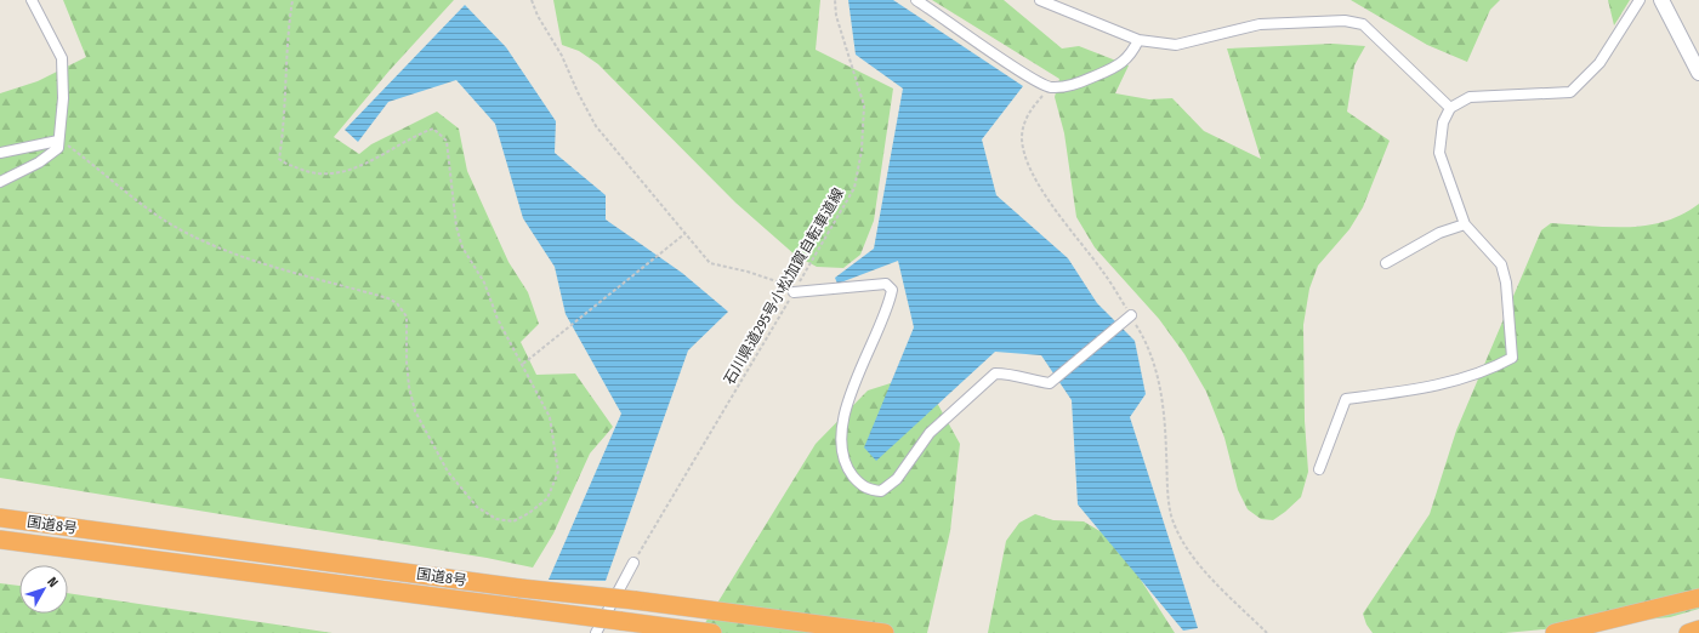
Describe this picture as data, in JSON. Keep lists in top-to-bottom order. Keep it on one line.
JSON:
{"streets":{"highway":["国道8号"],"path":["石川県道295号小松加賀自転車道線"]},"north":"top right"}
